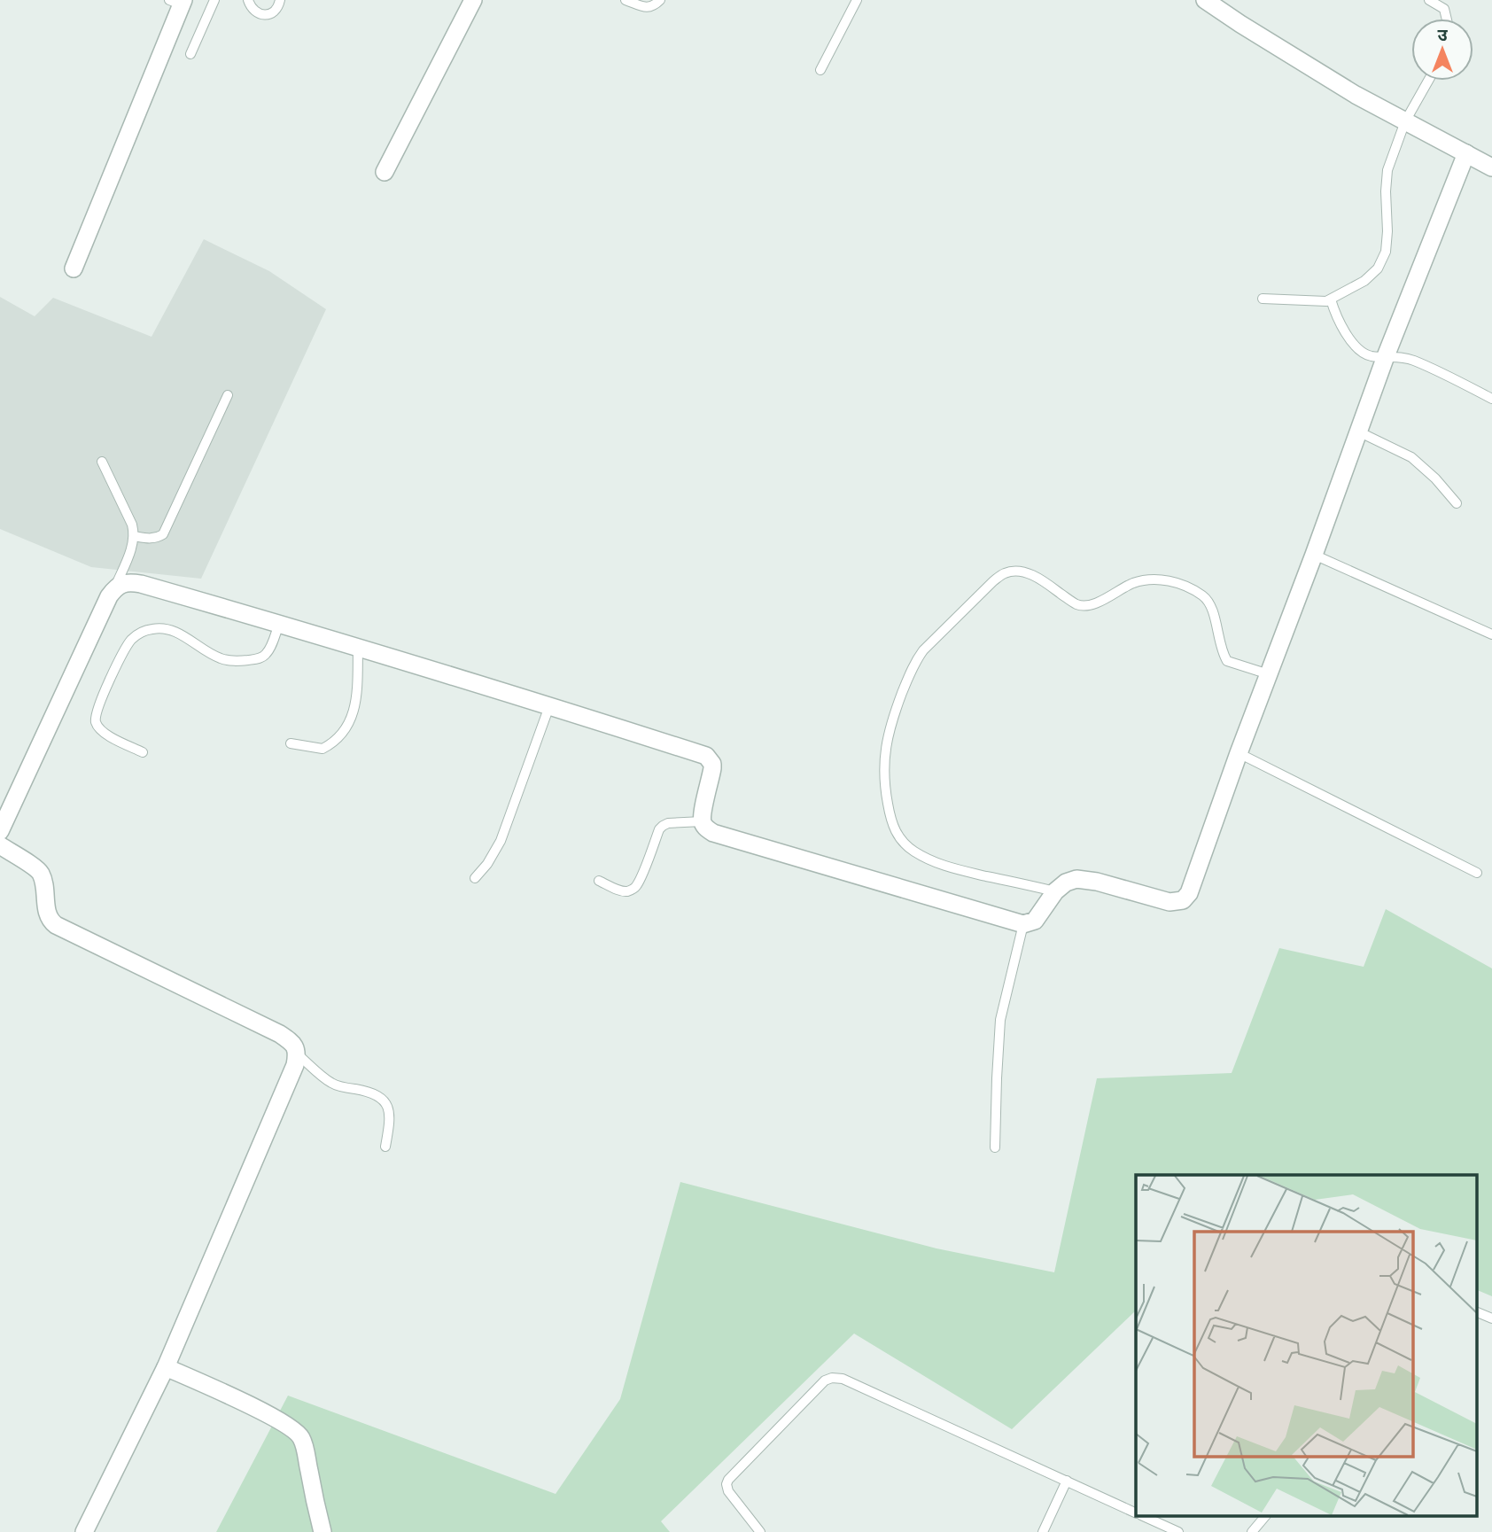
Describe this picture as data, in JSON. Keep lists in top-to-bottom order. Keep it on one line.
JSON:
{"north":"top"}
